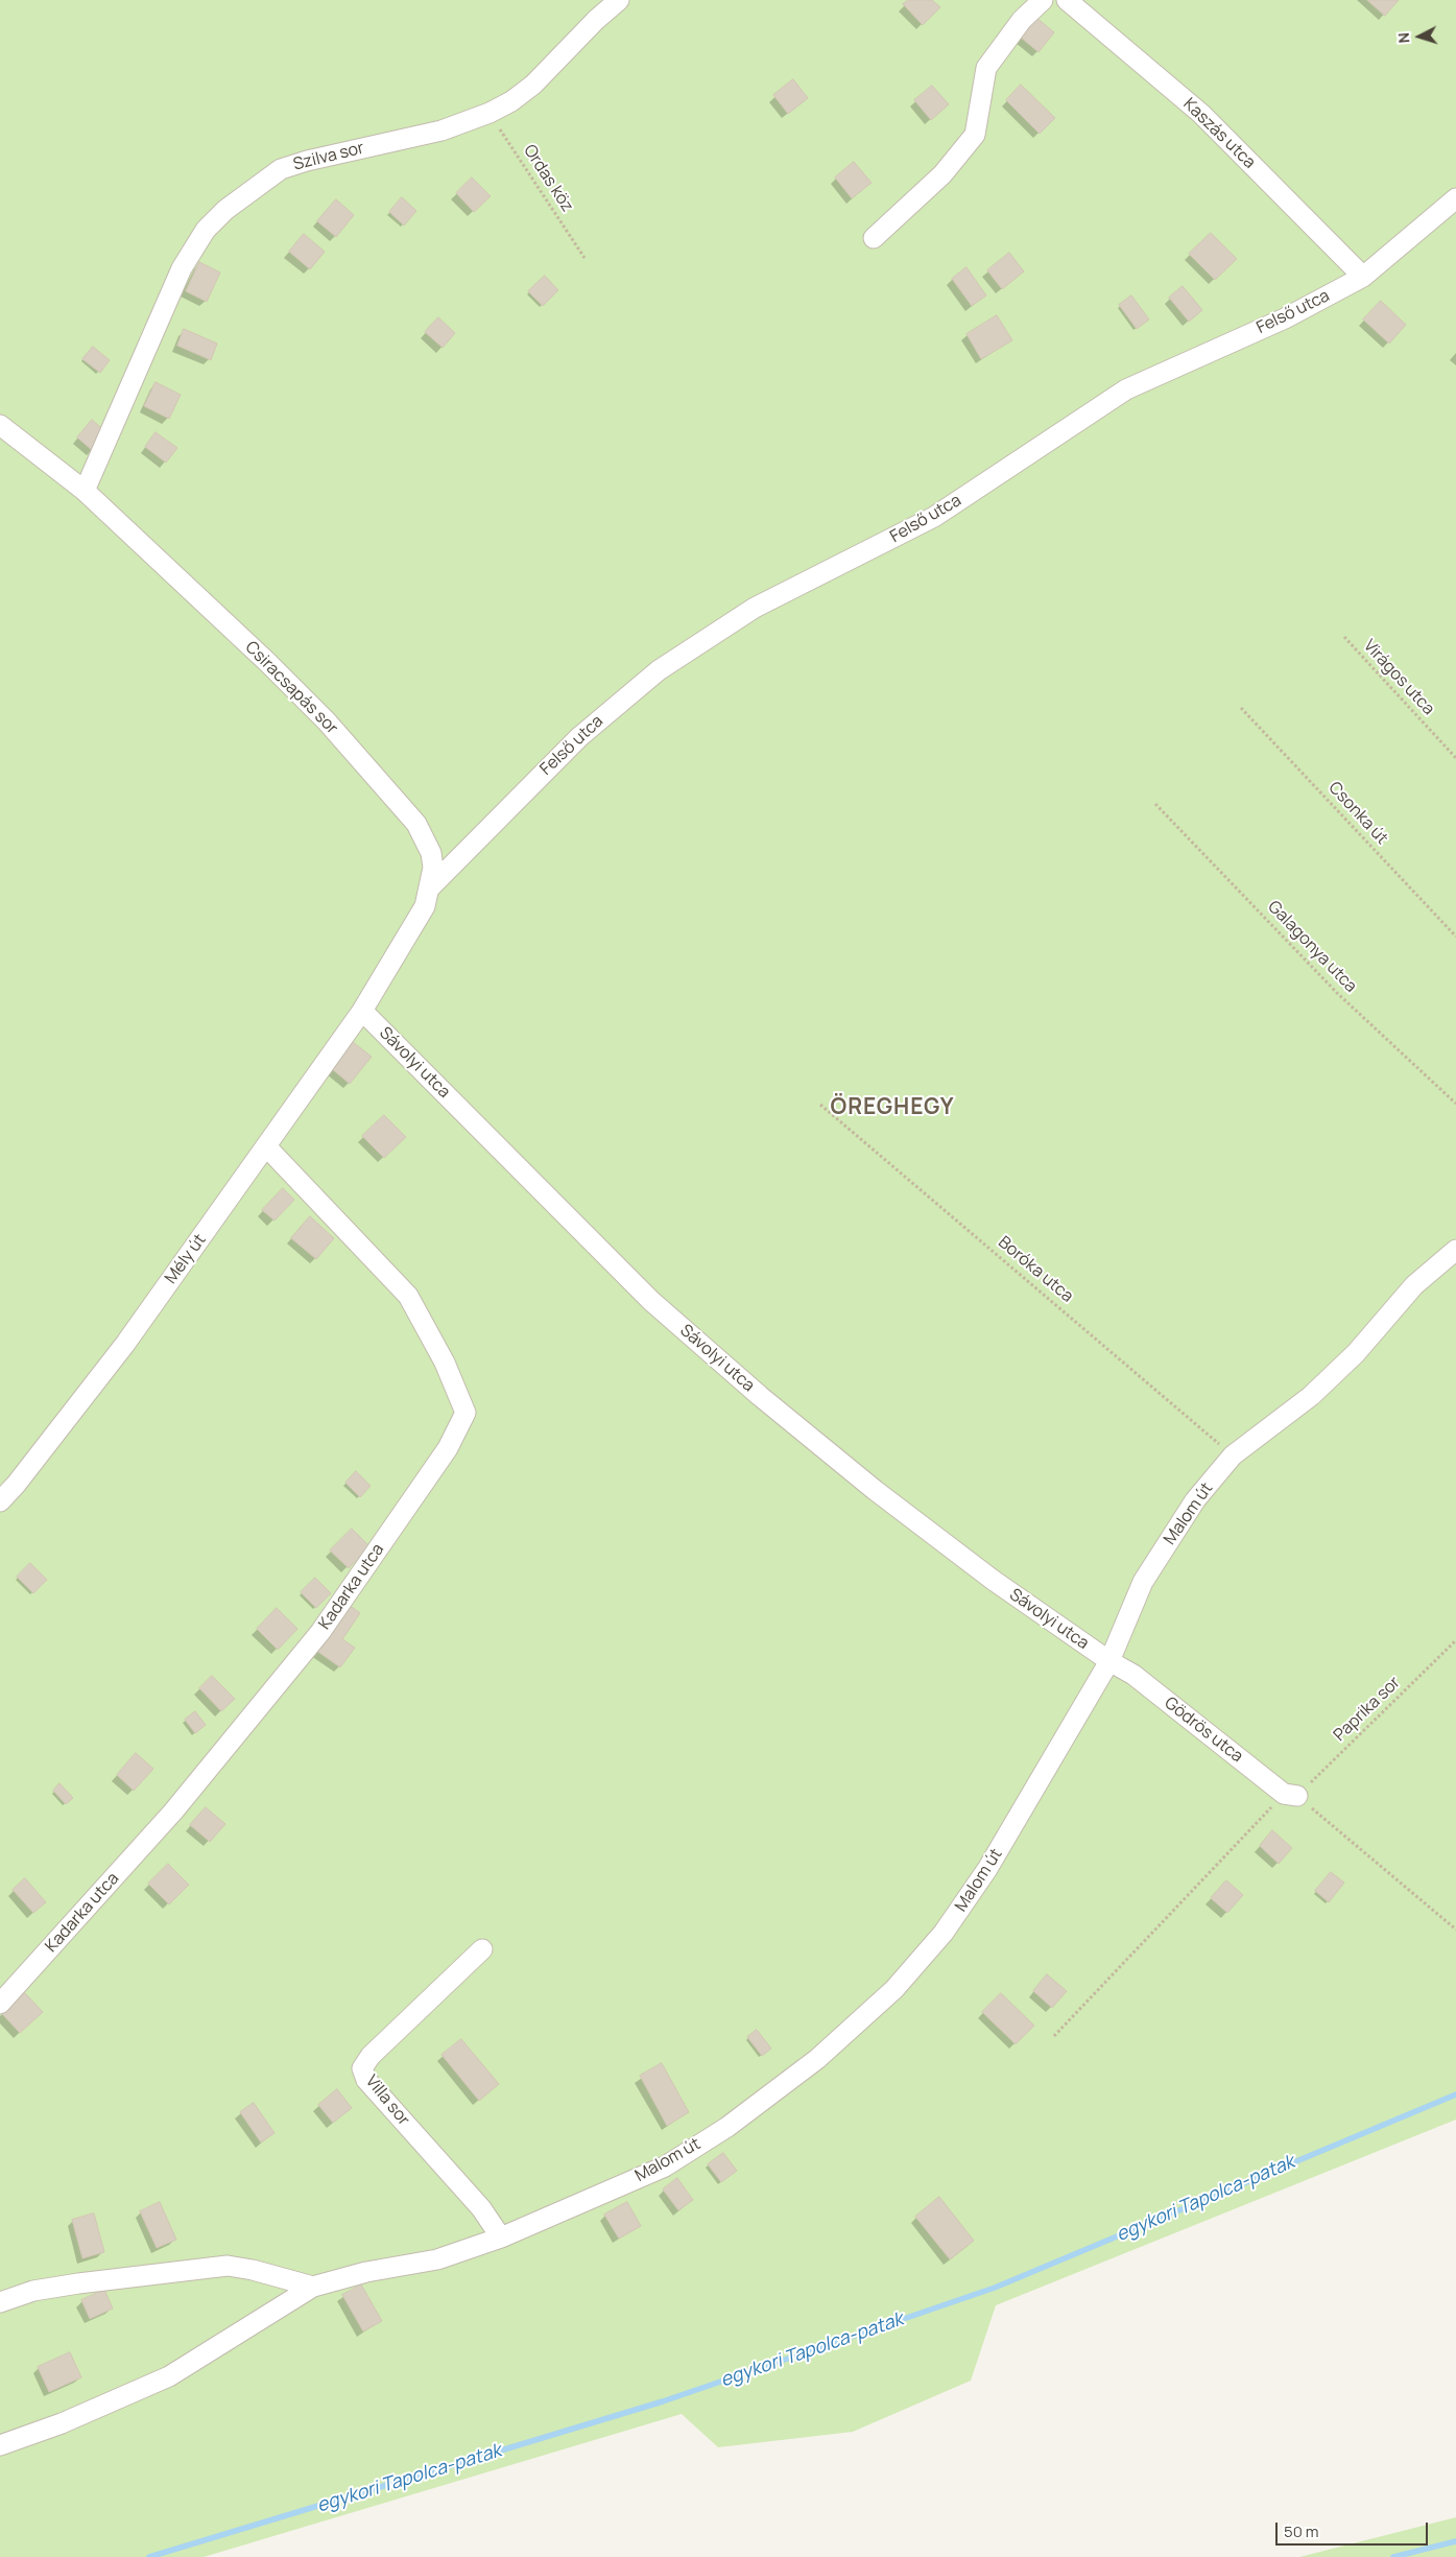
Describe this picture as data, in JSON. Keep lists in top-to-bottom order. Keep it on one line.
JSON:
{"streets":{"street":["Kaszás utca","Szilva sor","Felső utca","Csiracsapás sor","Sávolyi utca","Mély út","Malom út","Kadarka utca","Gödrös utca","Villa sor"],"path":["Ordas köz","Virágos utca","Csonka út","Galagonya utca","Boróka utca","Paprika sor"]},"crossings":[["Kaszás utca","Felső utca"],["Szilva sor","Ordas köz"],["Szilva sor","Csiracsapás sor"],["Felső utca","Csiracsapás sor"],["Csiracsapás sor","Sávolyi utca"],["Csiracsapás sor","Mély út"],["Sávolyi utca","Mély út"],["Sávolyi utca","Malom út"],["Sávolyi utca","Gödrös utca"],["Mély út","Kadarka utca"],["Boróka utca","Malom út"],["Malom út","Gödrös utca"],["Malom út","Villa sor"],["Paprika sor","Gödrös utca"]],"districts":["ÖREGHEGY"],"water":["egykori Tapolca-patak"],"scale_bar":"50 m","north":"left"}
